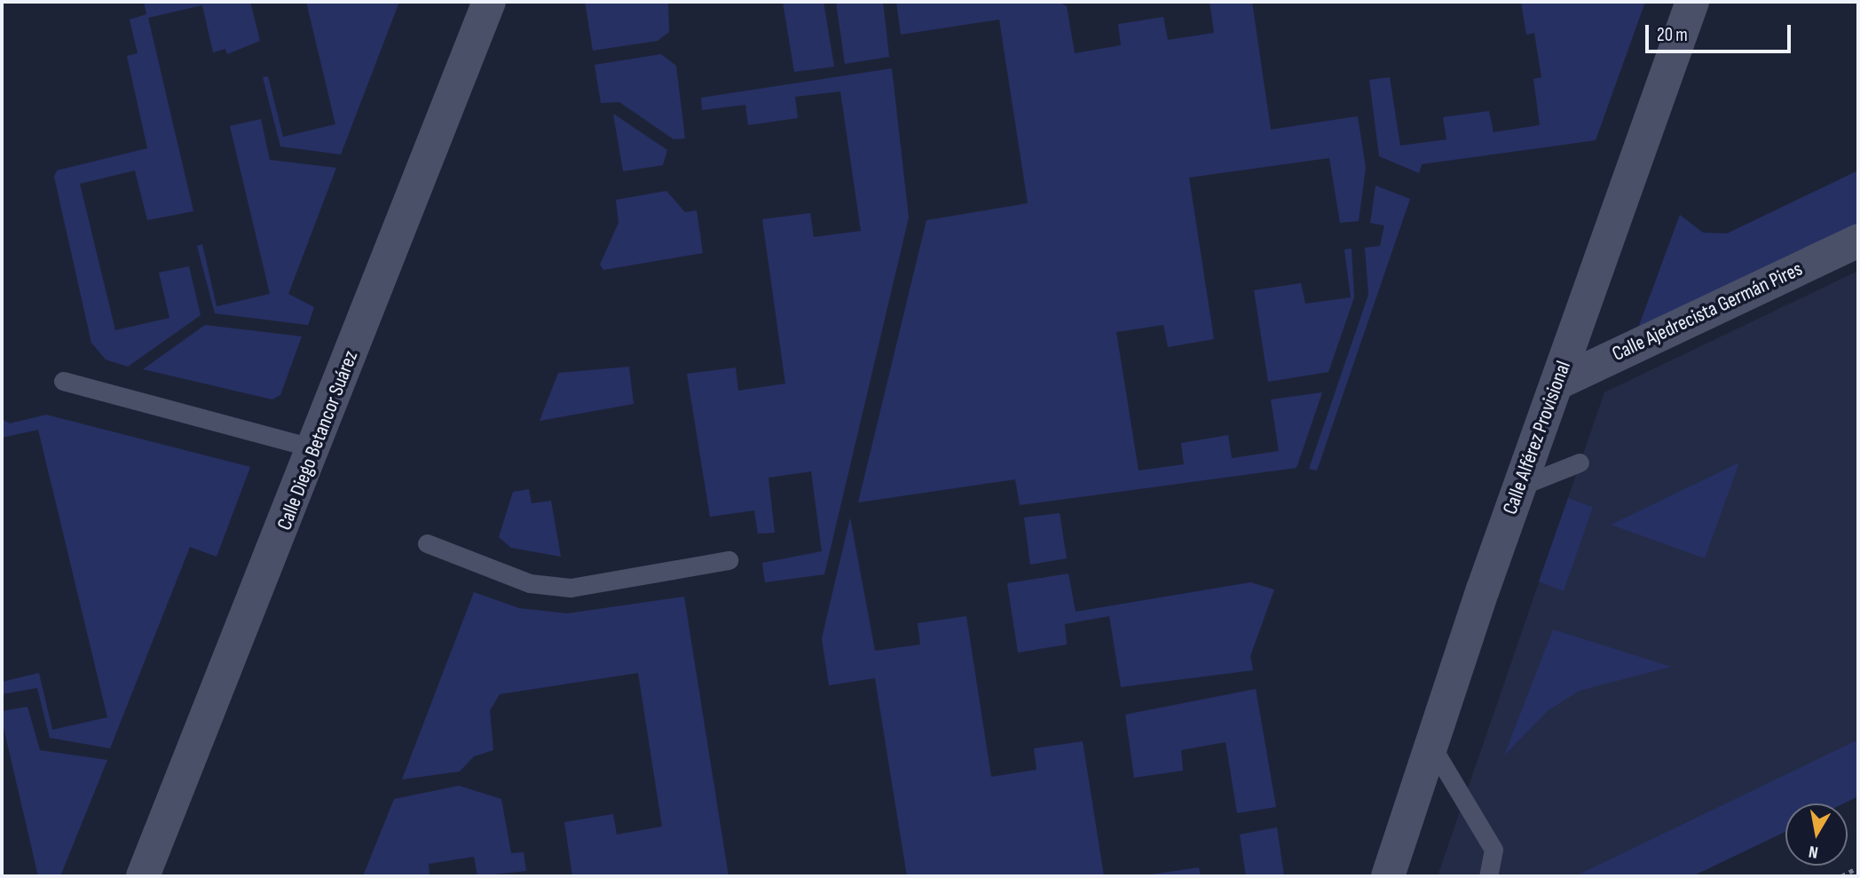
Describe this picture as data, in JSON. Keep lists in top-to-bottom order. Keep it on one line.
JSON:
{"streets":{"street":["Calle Ajedrecista Germán Pires","Calle Alférez Provisional","Calle Diego Betancor Suárez"]},"crossings":[["Calle Ajedrecista Germán Pires","Calle Alférez Provisional"]],"scale_bar":"20 m","north":"bottom"}
